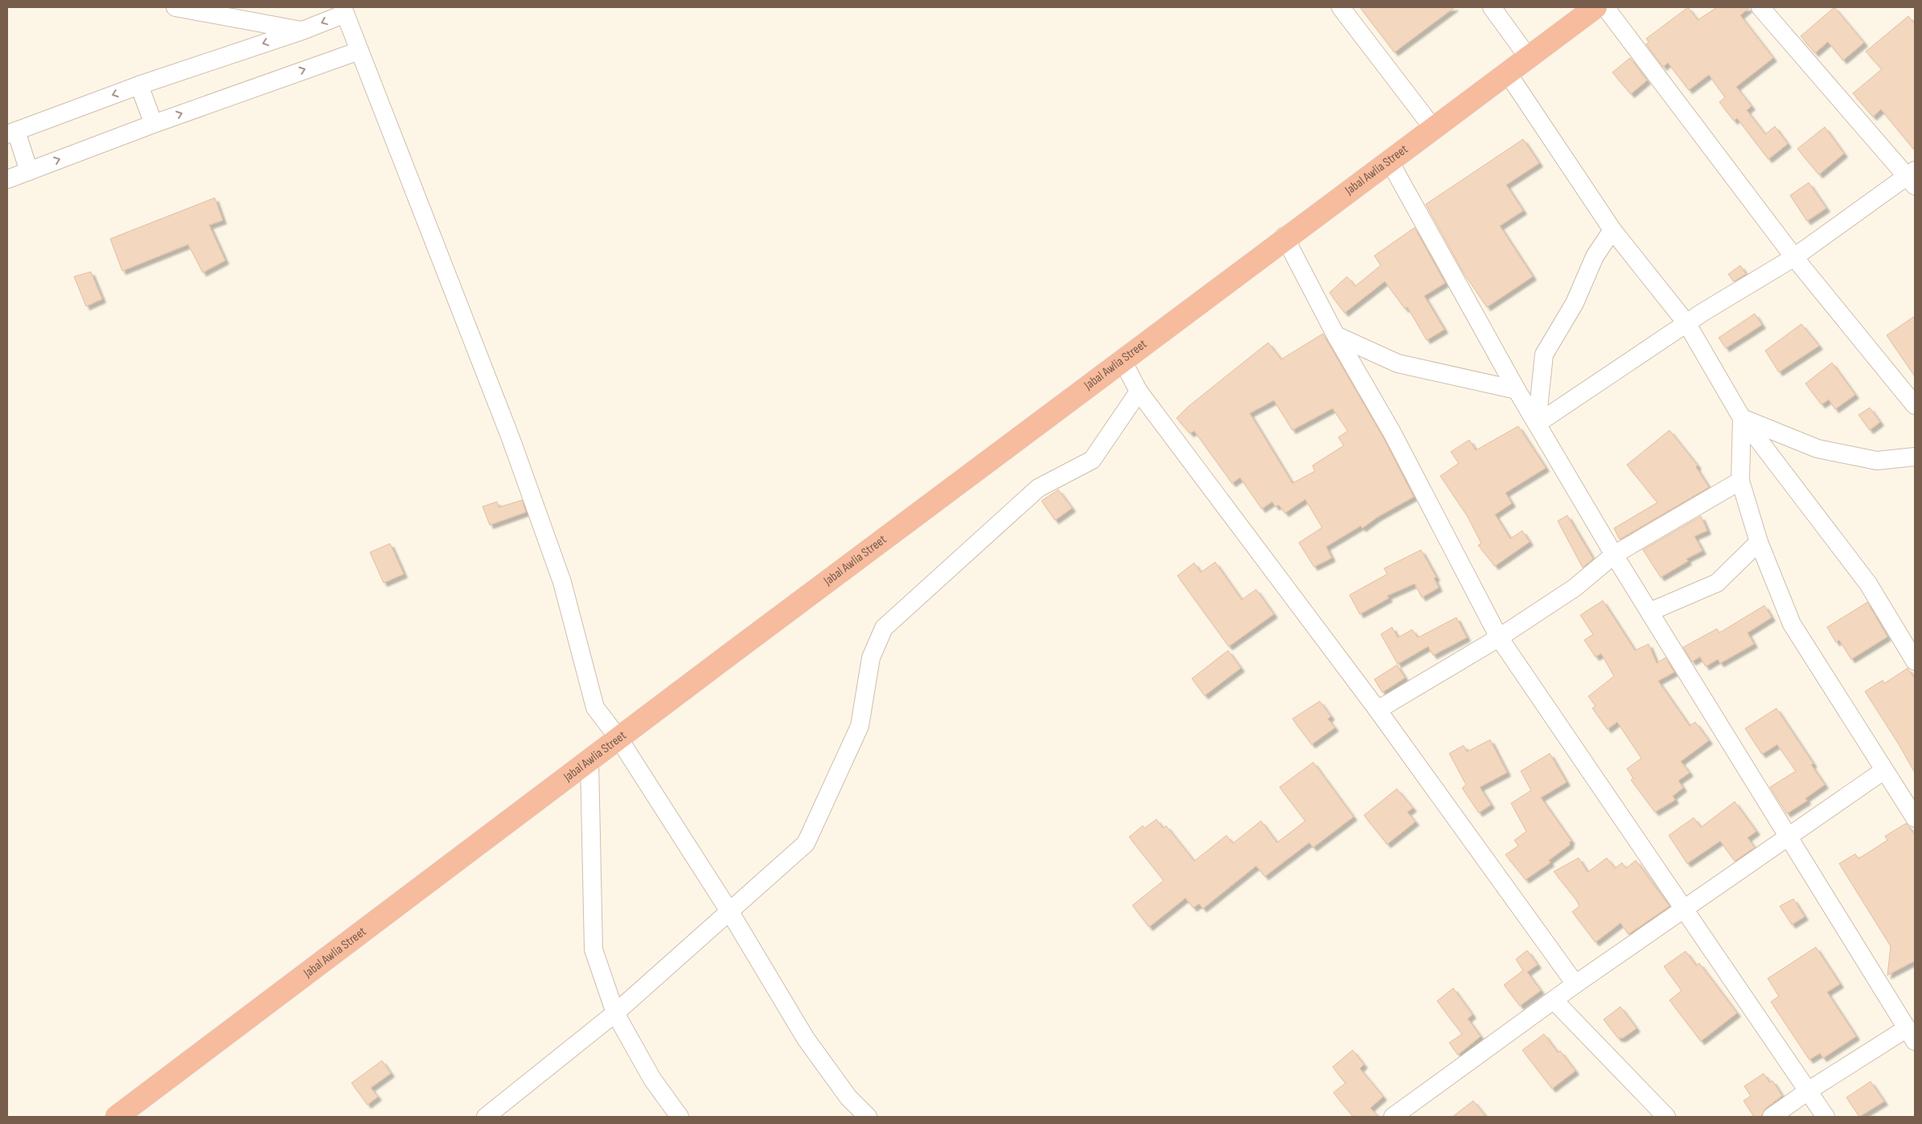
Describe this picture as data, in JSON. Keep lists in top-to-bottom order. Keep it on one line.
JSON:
{"streets":{"highway":["Jabal Awlia Street"]}}
